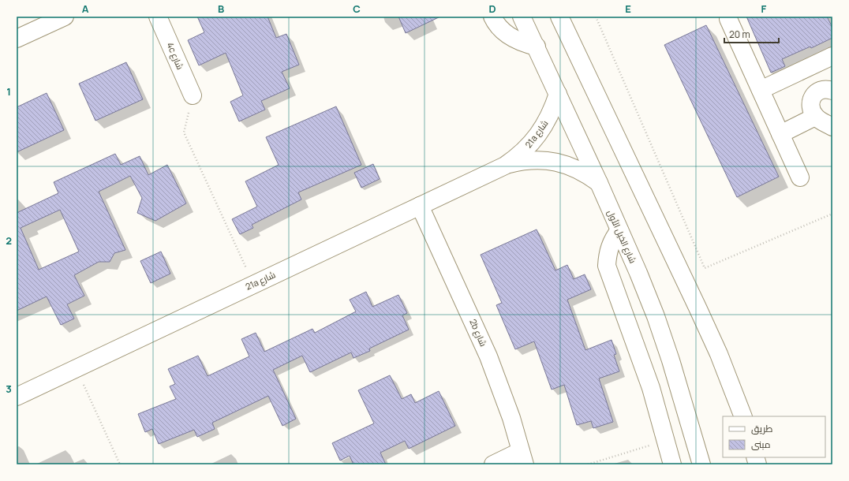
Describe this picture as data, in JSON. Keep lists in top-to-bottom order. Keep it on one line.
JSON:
{"streets":{"street":["4c شارع","21a شارع","شارع الخيل الأول","2b شارع"]},"crossings":[["21a شارع","شارع الخيل الأول"],["21a شارع","2b شارع"]],"legend":["طريق","مبنى"],"scale_bar":"20 m","grid":{"columns":["A","B","C","D","E","F"],"rows":["1","2","3"]}}
